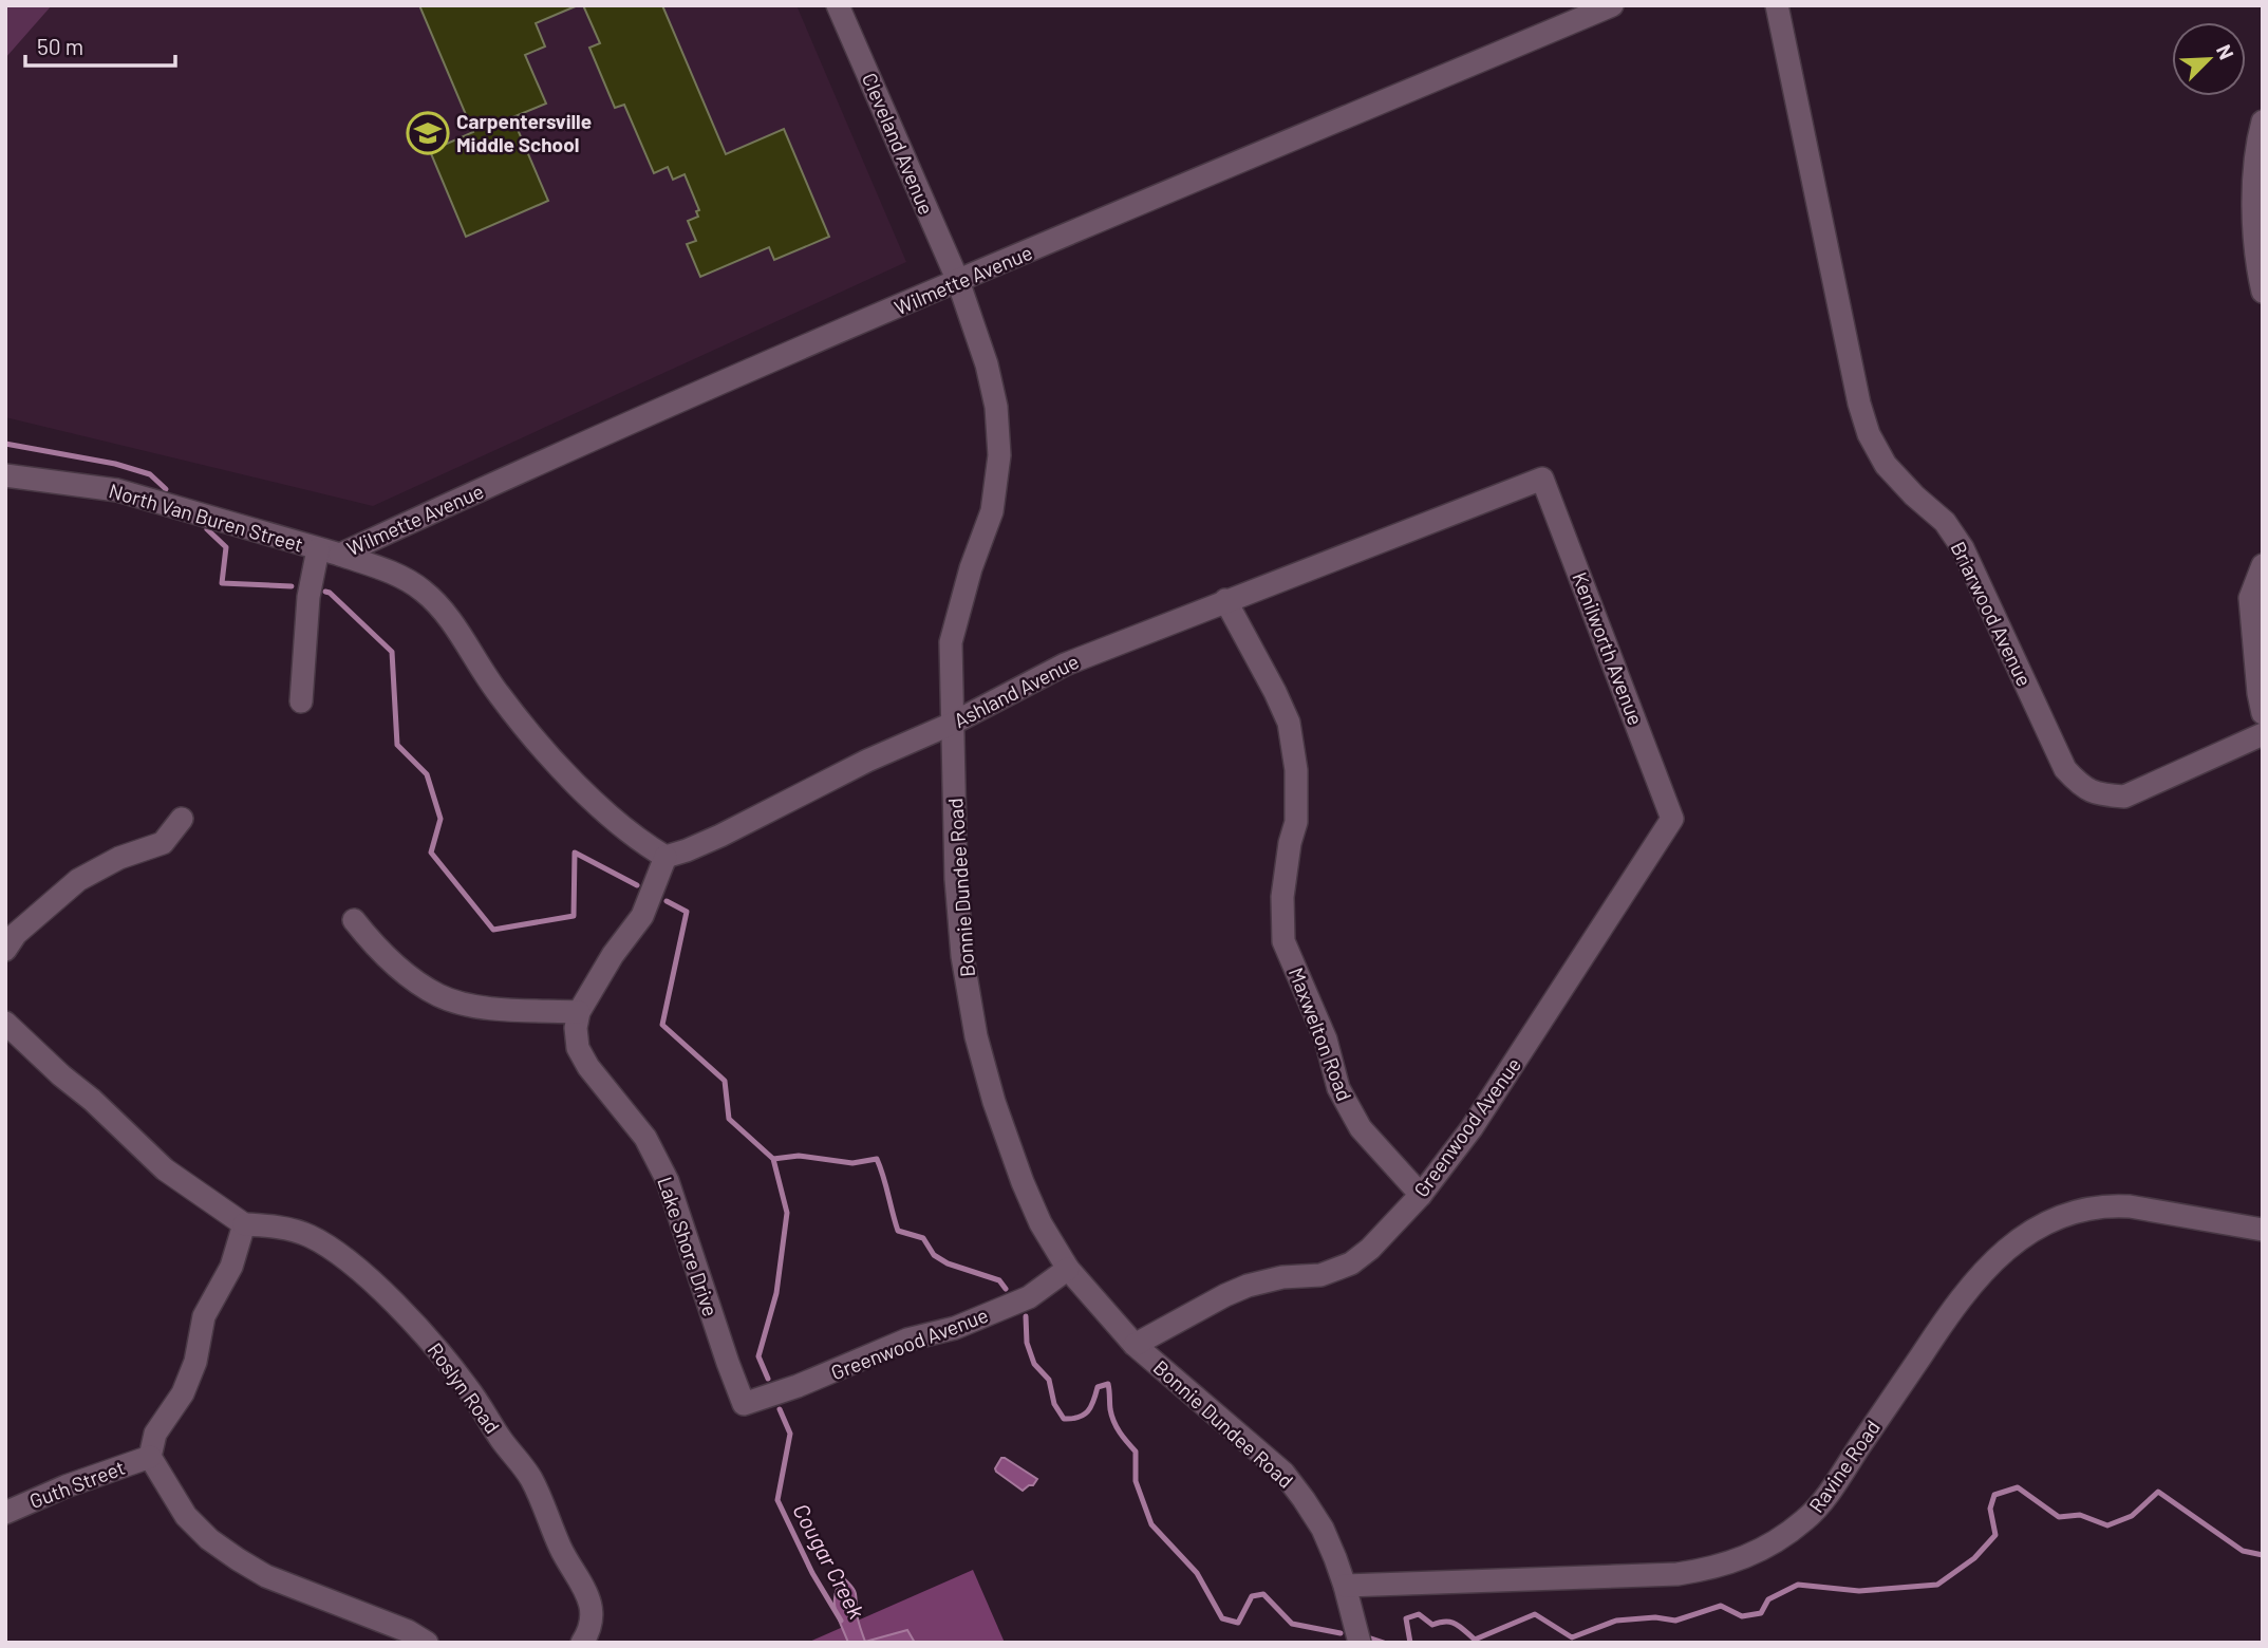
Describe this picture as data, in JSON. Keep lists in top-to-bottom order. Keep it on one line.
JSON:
{"streets":{"street":["Cleveland Avenue","Wilmette Avenue","North Van Buren Street","Briarwood Avenue","Kenilworth Avenue","Ashland Avenue","Bonnie Dundee Road","Maxwelton Road","Greenwood Avenue","Lake Shore Drive","Roslyn Road","Ravine Road","Guth Street"]},"crossings":[["Cleveland Avenue","Wilmette Avenue"],["Cleveland Avenue","Bonnie Dundee Road"],["Wilmette Avenue","North Van Buren Street"],["Wilmette Avenue","Bonnie Dundee Road"],["North Van Buren Street","Ashland Avenue"],["Kenilworth Avenue","Ashland Avenue"],["Kenilworth Avenue","Greenwood Avenue"],["Ashland Avenue","Bonnie Dundee Road"],["Ashland Avenue","Maxwelton Road"],["Bonnie Dundee Road","Greenwood Avenue"],["Bonnie Dundee Road","Ravine Road"],["Maxwelton Road","Greenwood Avenue"],["Greenwood Avenue","Lake Shore Drive"]],"water":["Cougar Creek"],"places":{"school or university":["Carpentersville Middle School"]},"scale_bar":"50 m","north":"top right"}
